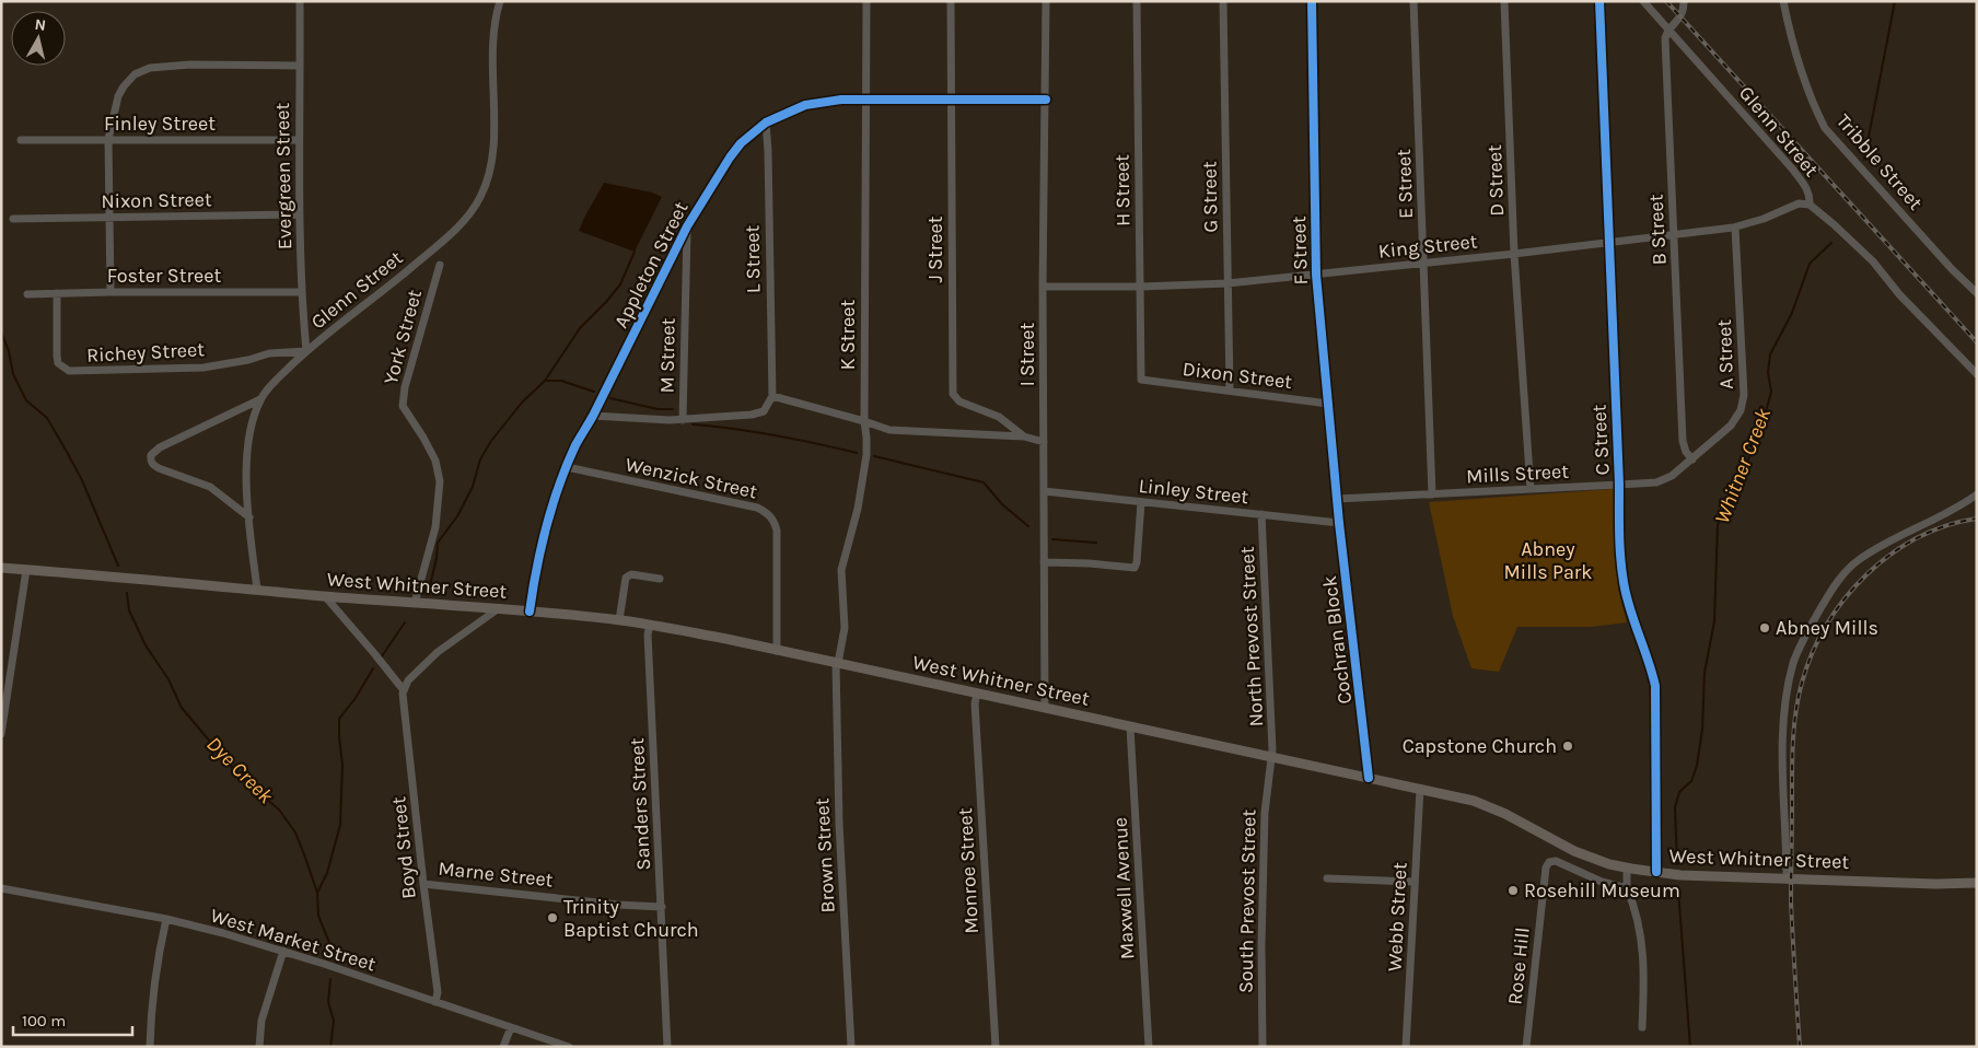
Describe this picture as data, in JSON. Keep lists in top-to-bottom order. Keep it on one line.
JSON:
{"streets":{"main road":["West Whitner Street"],"street":["Finley Street","Glenn Street","Tribble Street","Evergreen Street","D Street","E Street","H Street","G Street","Nixon Street","B Street","King Street","J Street","F Street","L Street","Appleton Street","Foster Street","K Street","York Street","Richey Street","I Street","A Street","M Street","Dixon Street","C Street","Mills Street","Wenzick Street","Linley Street","North Prevost Street","Cochran Block","Sanders Street","Boyd Street","Brown Street","Monroe Street","Marne Street","Maxwell Avenue","South Prevost Street","Webb Street","West Market Street","Rose Hill"]},"crossings":[["Finley Street","Evergreen Street"],["Glenn Street","Evergreen Street"],["Glenn Street","B Street"],["Glenn Street","King Street"],["Glenn Street","Richey Street"],["Glenn Street","West Whitner Street"],["Evergreen Street","Nixon Street"],["Evergreen Street","Foster Street"],["Evergreen Street","Richey Street"],["D Street","King Street"],["D Street","Mills Street"],["E Street","King Street"],["E Street","Mills Street"],["H Street","King Street"],["H Street","Dixon Street"],["G Street","King Street"],["G Street","Dixon Street"],["B Street","King Street"],["B Street","A Street"],["B Street","Mills Street"],["King Street","F Street"],["King Street","I Street"],["King Street","A Street"],["King Street","C Street"],["J Street","Appleton Street"],["J Street","I Street"],["F Street","Dixon Street"],["F Street","Mills Street"],["F Street","Cochran Block"],["L Street","Appleton Street"],["Appleton Street","K Street"],["Appleton Street","I Street"],["Appleton Street","M Street"],["Appleton Street","Wenzick Street"],["Appleton Street","West Whitner Street"],["Foster Street","Richey Street"],["K Street","West Whitner Street"],["K Street","Brown Street"],["York Street","West Whitner Street"],["I Street","Linley Street"],["I Street","West Whitner Street"],["A Street","Mills Street"],["C Street","Mills Street"],["C Street","West Whitner Street"],["Mills Street","Cochran Block"],["Wenzick Street","West Whitner Street"],["Linley Street","North Prevost Street"],["Linley Street","Cochran Block"],["West Whitner Street","North Prevost Street"],["West Whitner Street","Cochran Block"],["West Whitner Street","Sanders Street"],["West Whitner Street","Brown Street"],["West Whitner Street","Monroe Street"],["West Whitner Street","Maxwell Avenue"],["West Whitner Street","South Prevost Street"],["West Whitner Street","Webb Street"],["North Prevost Street","South Prevost Street"],["Sanders Street","Marne Street"],["Boyd Street","Marne Street"],["Boyd Street","West Market Street"]],"water":["Whitner Creek","Dye Creek"],"parks":["Abney Mills Park"],"places":["Abney Mills","Capstone Church","Rosehill Museum","Trinity Baptist Church"],"scale_bar":"100 m","north":"top"}
